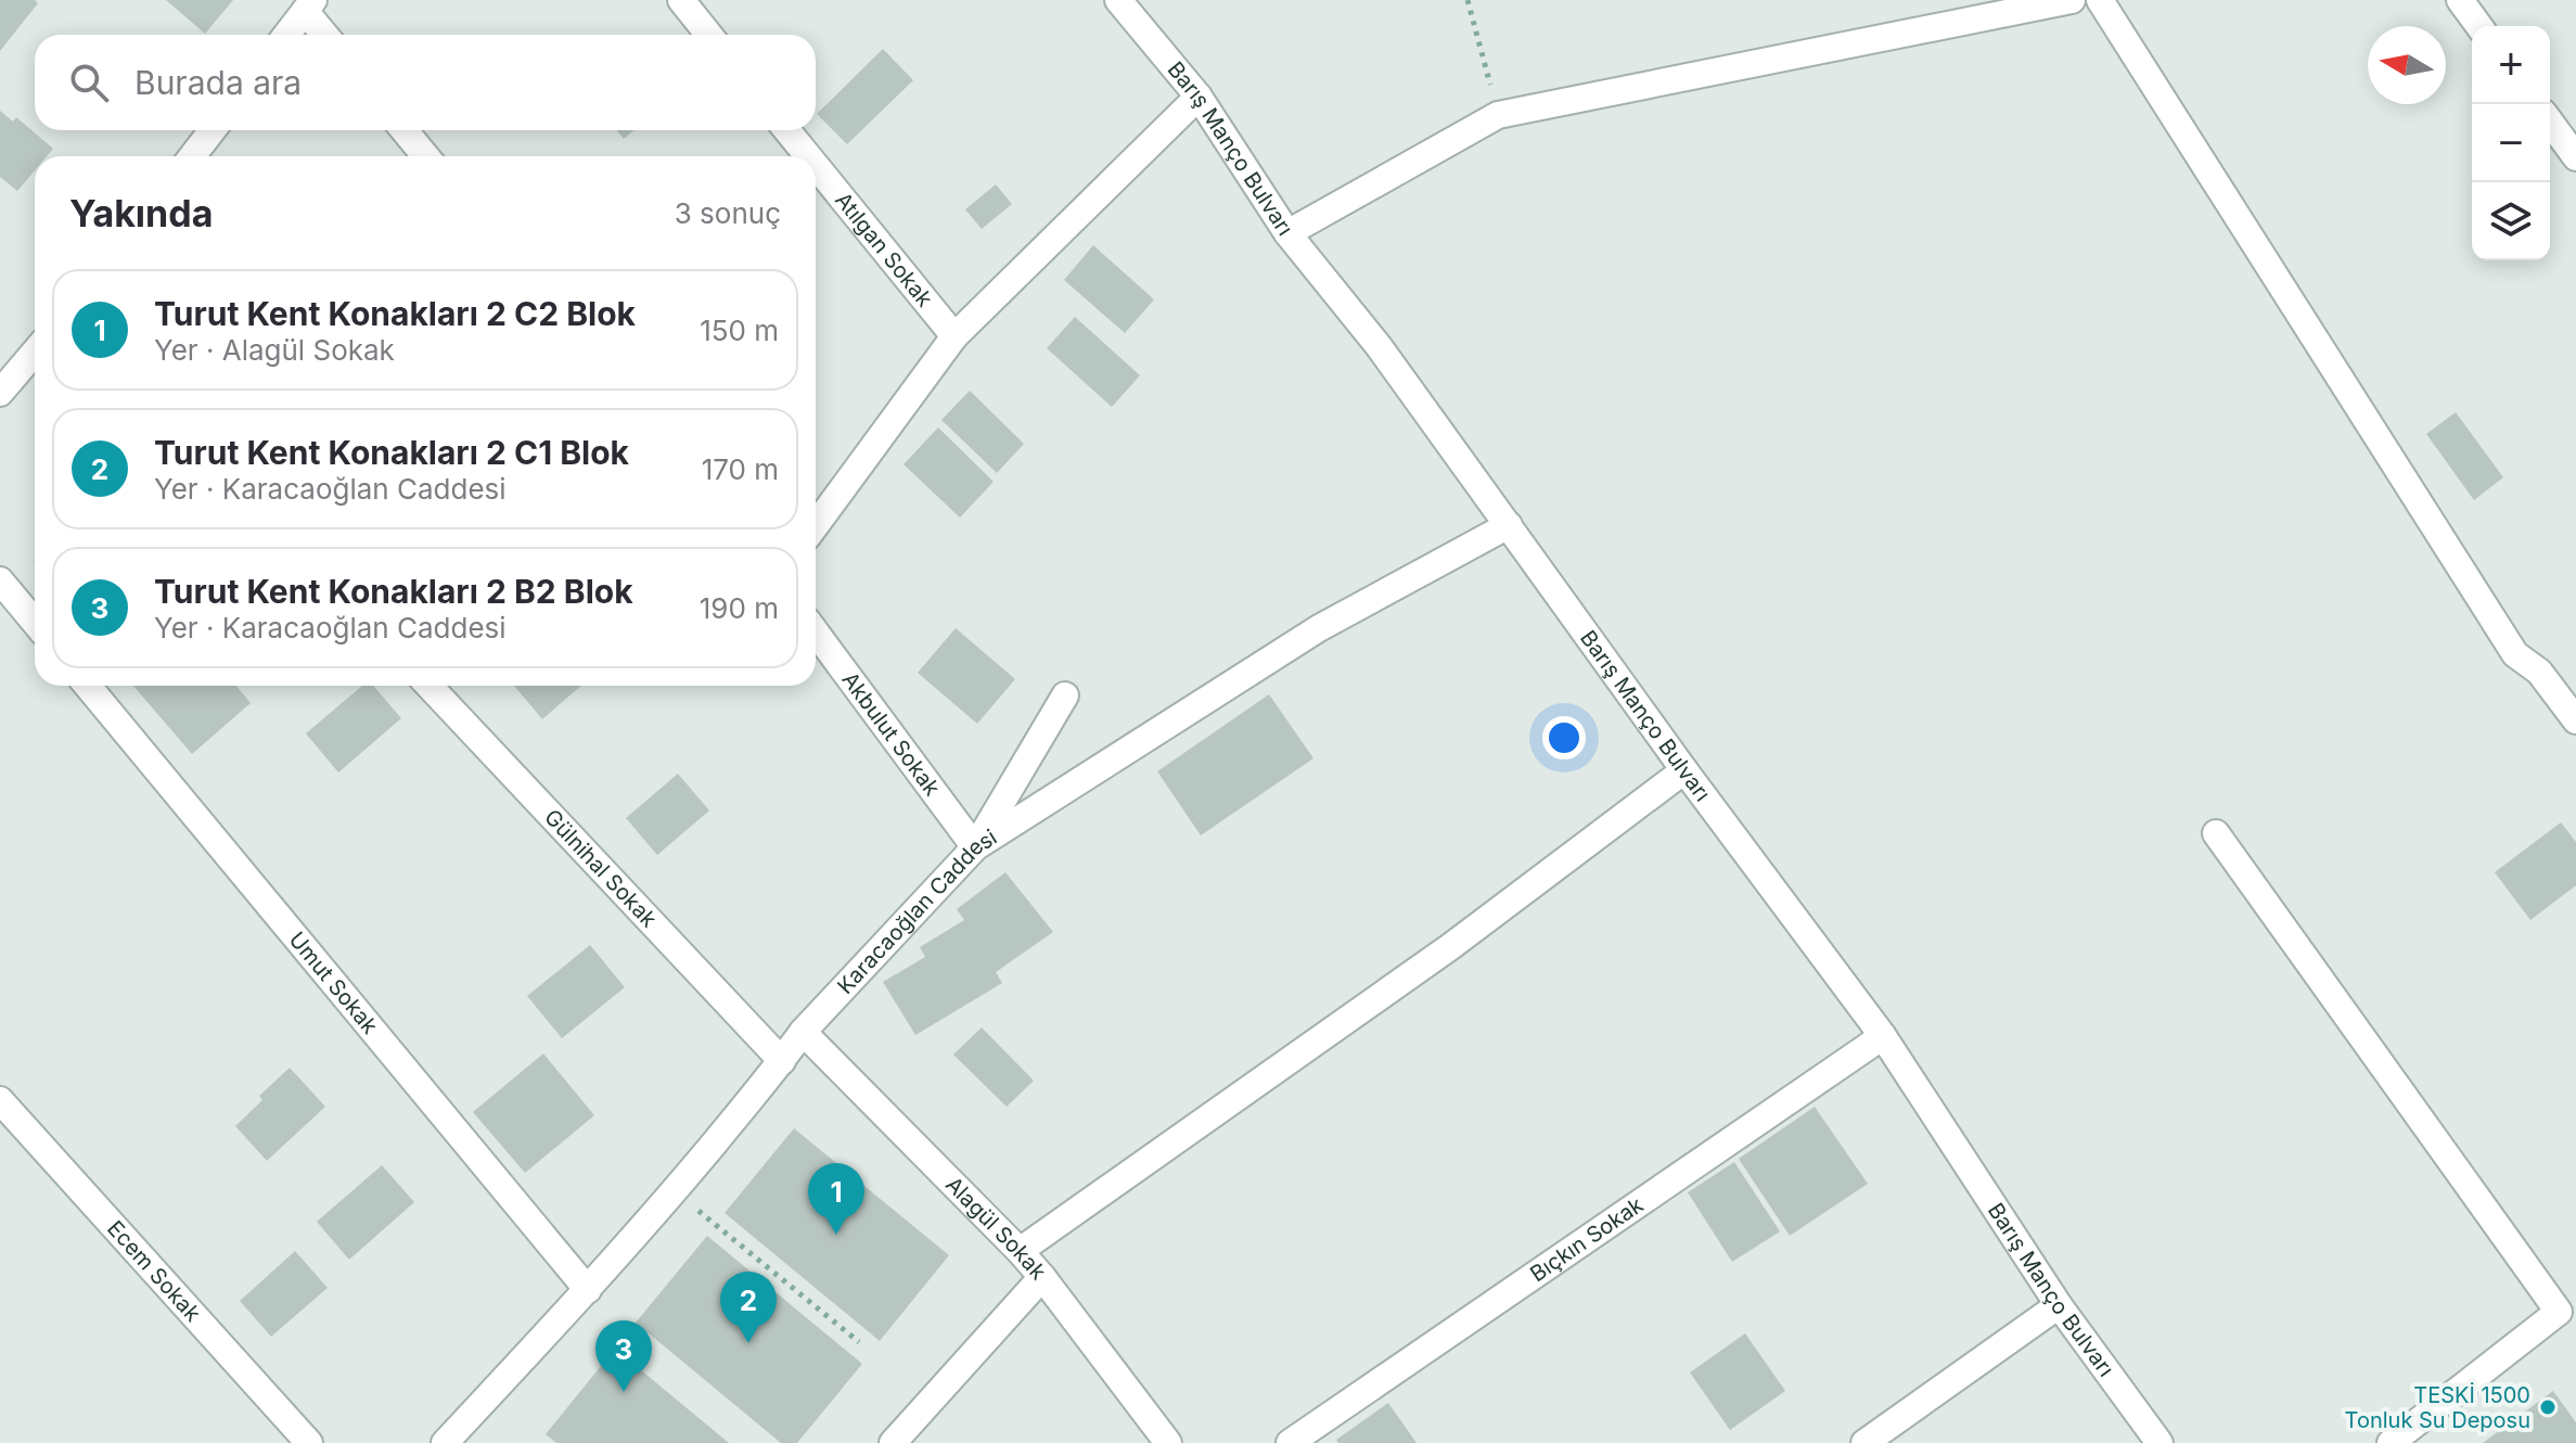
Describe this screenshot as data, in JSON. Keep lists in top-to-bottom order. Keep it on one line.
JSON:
{"streets":{"street":["Barış Manço Bulvarı","Atılgan Sokak","Akbulut Sokak","Gülnihal Sokak","Karacaoğlan Caddesi","Umut Sokak","Alagül Sokak","Bıçkın Sokak","Ecem Sokak"]},"crossings":[["Barış Manço Bulvarı","Karacaoğlan Caddesi"],["Barış Manço Bulvarı","Bıçkın Sokak"],["Akbulut Sokak","Karacaoğlan Caddesi"],["Gülnihal Sokak","Karacaoğlan Caddesi"],["Karacaoğlan Caddesi","Umut Sokak"],["Karacaoğlan Caddesi","Alagül Sokak"]],"places":["TESKİ 1500 Tonluk Su Deposu"],"north":"left","page":{"map_buttons":["+","−"],"search":"Burada ara","heading":["Yakında","3 sonuç"],"list":[{"mark":"1","name":"Turut Kent Konakları 2 C2 Blok","note":"Yer · Alagül Sokak","value":"150 m"},{"mark":"2","name":"Turut Kent Konakları 2 C1 Blok","note":"Yer · Karacaoğlan Caddesi","value":"170 m"},{"mark":"3","name":"Turut Kent Konakları 2 B2 Blok","note":"Yer · Karacaoğlan Caddesi","value":"190 m"}],"pins":["1","2","3"]}}
